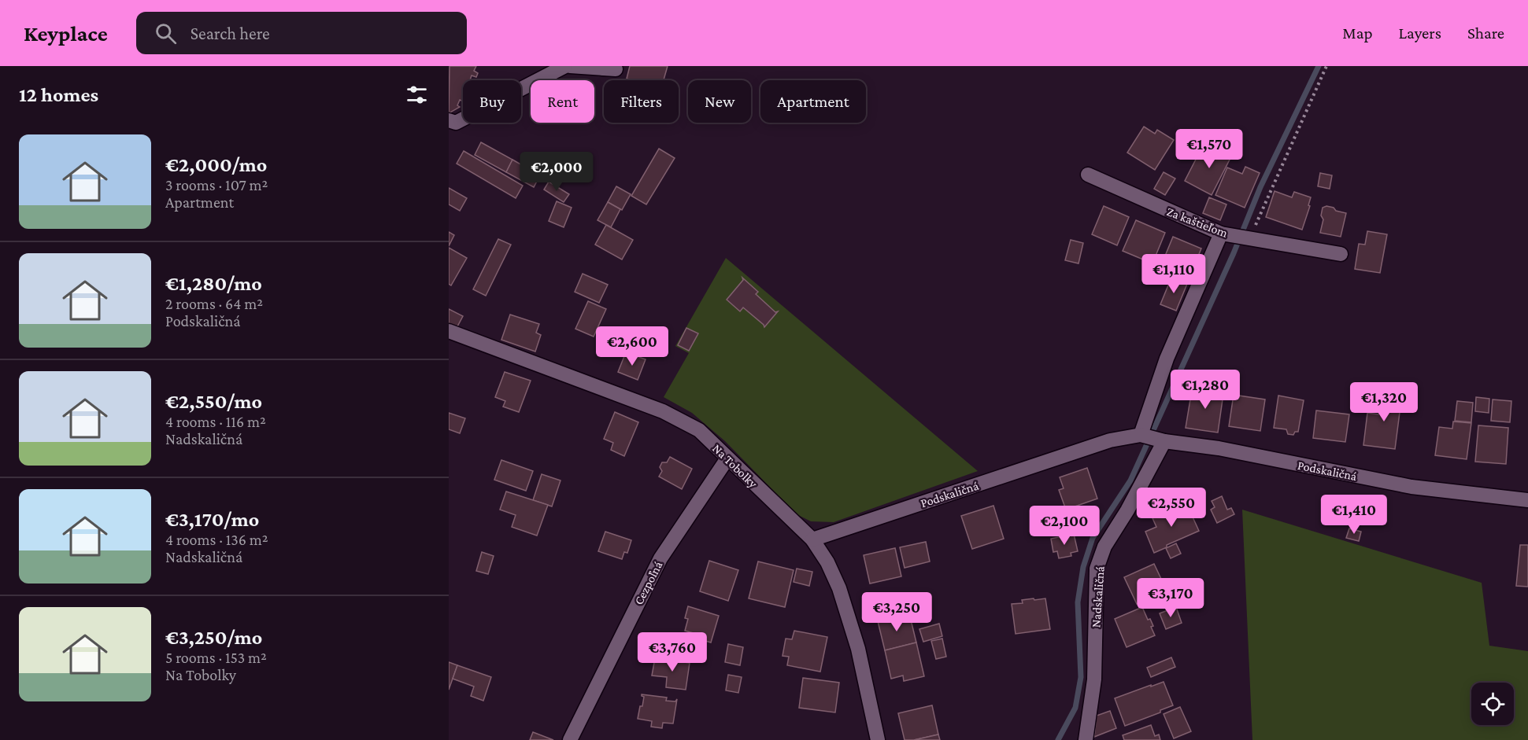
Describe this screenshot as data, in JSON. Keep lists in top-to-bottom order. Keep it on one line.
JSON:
{"streets":{"street":["Za kaštieľom","Na Tobolky","Podskaličná","Cezpoľná","Nadskaličná"]},"crossings":[["Za kaštieľom","Nadskaličná"],["Na Tobolky","Podskaličná"],["Na Tobolky","Cezpoľná"],["Podskaličná","Nadskaličná"]],"page":{"header":"Keyplace","search":"Search here","nav":["Map","Layers","Share"],"heading":"12 homes","chip":["Buy","Rent","Filters","New","Apartment"],"list":[{"name":"€2,000/mo","note":"3 rooms · 107 m² · Apartment"},{"name":"€1,280/mo","note":"2 rooms · 64 m² · Podskaličná"},{"name":"€2,550/mo","note":"4 rooms · 116 m² · Nadskaličná"},{"name":"€3,170/mo","note":"4 rooms · 136 m² · Nadskaličná"},{"name":"€3,250/mo","note":"5 rooms · 153 m² · Na Tobolky"}],"price":["€1,570","€2,000","€1,110","€2,600","€1,280","€1,320","€2,550","€1,410","€2,100","€3,170","€3,250","€3,760"]}}
